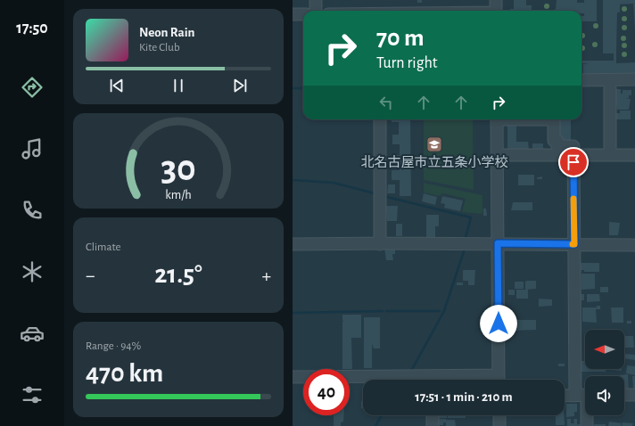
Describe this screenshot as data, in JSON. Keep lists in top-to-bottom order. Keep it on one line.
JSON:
{"places":{"school or university":["北名古屋市立五条小学校"]},"north":"left","page":{"tabs":"17:50","turn":["70 m","Turn right"],"song":["Neon Rain","Kite Club"],"tile":["Climate",["Range · 94%","470 km"]],"heat":["−","21.5°","+"],"limit":"40","trip":"17:51 · 1 min · 210 m","gauge":["30","km/h"]}}
